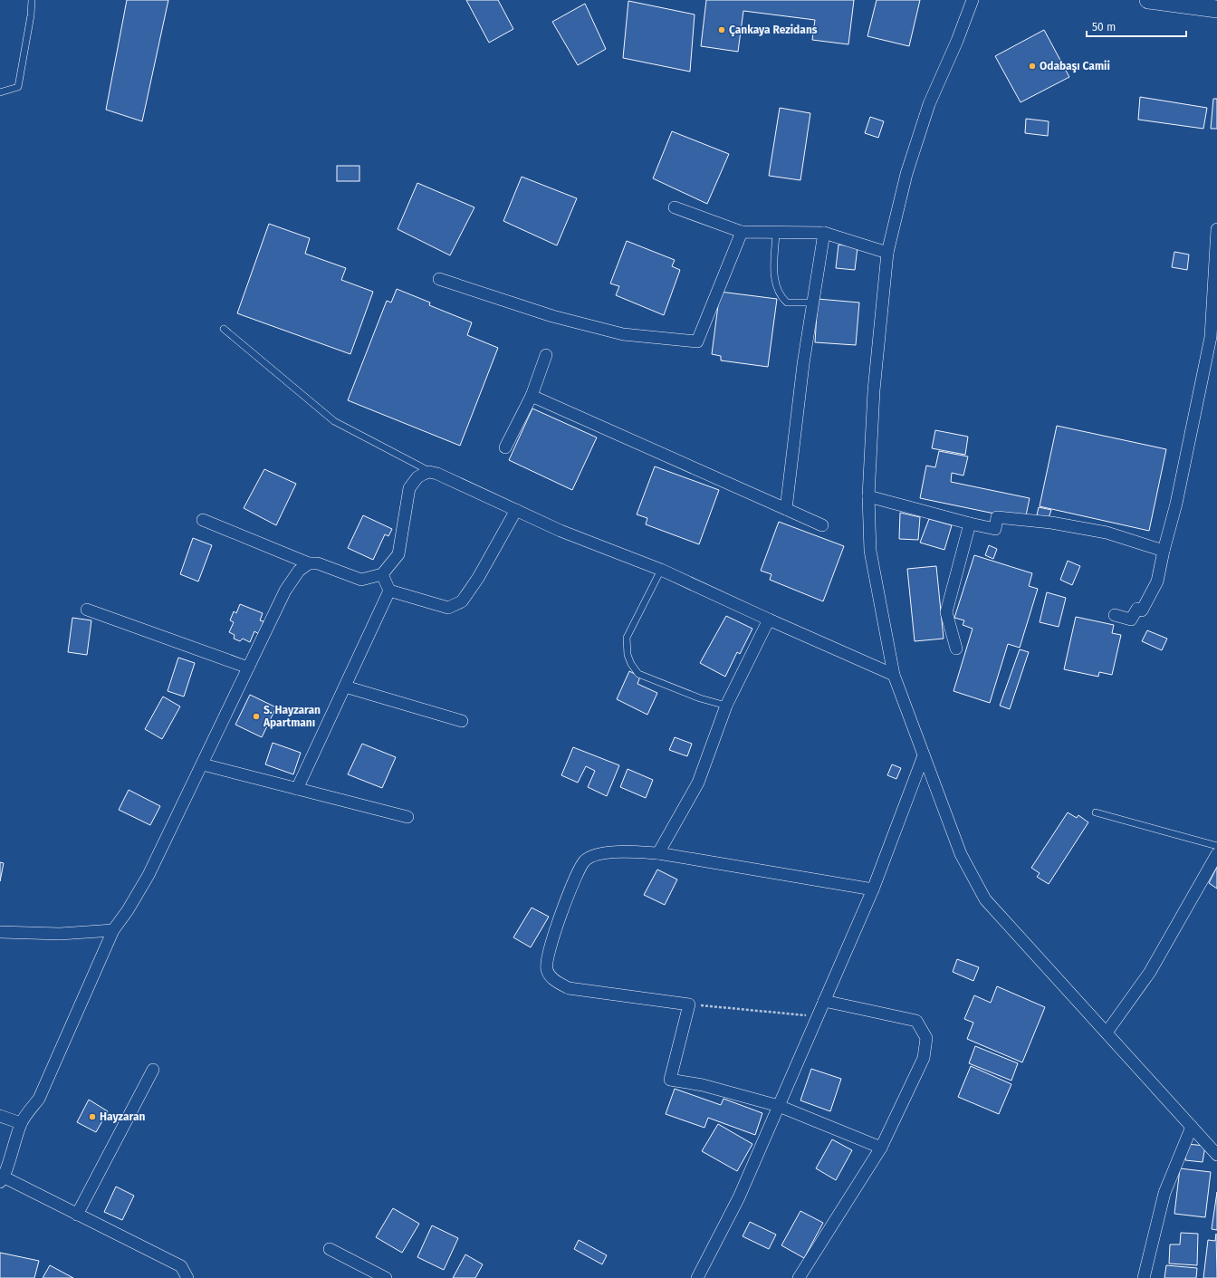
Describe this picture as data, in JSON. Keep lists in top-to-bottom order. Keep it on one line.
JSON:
{"places":["Çankaya Rezidans","Odabaşı Camii","S. Hayzaran Apartmanı","Hayzaran"],"scale_bar":"50 m"}
